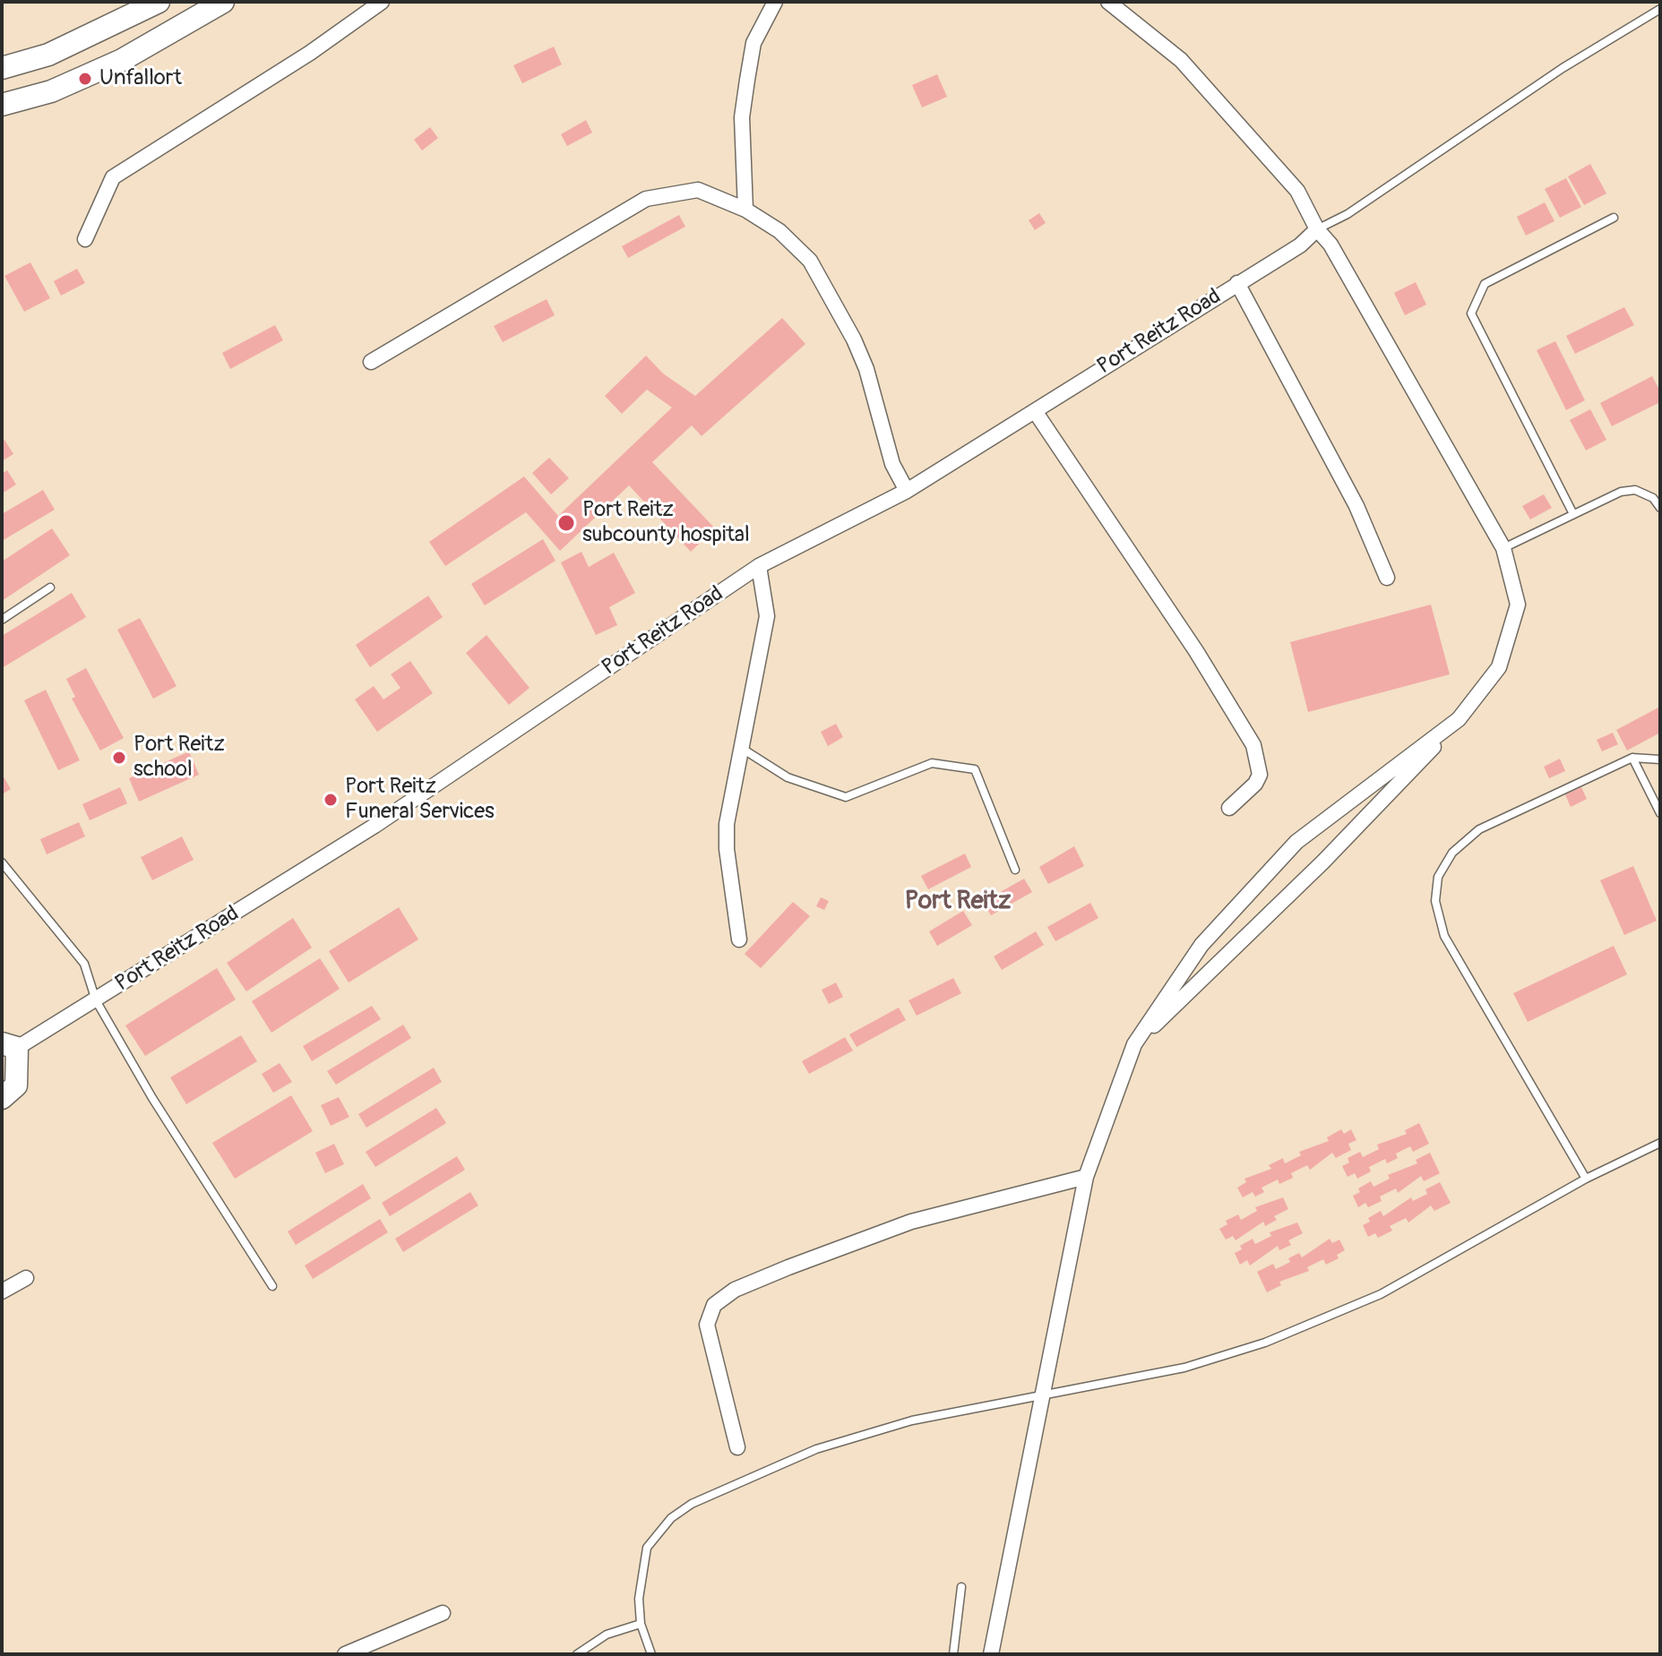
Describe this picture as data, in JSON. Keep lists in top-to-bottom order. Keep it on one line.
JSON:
{"streets":{"main road":["Port Reitz Road"]},"districts":["Port Reitz"],"places":["Unfallort","Port Reitz subcounty hospital","Port Reitz school","Port Reitz Funeral Services"]}
